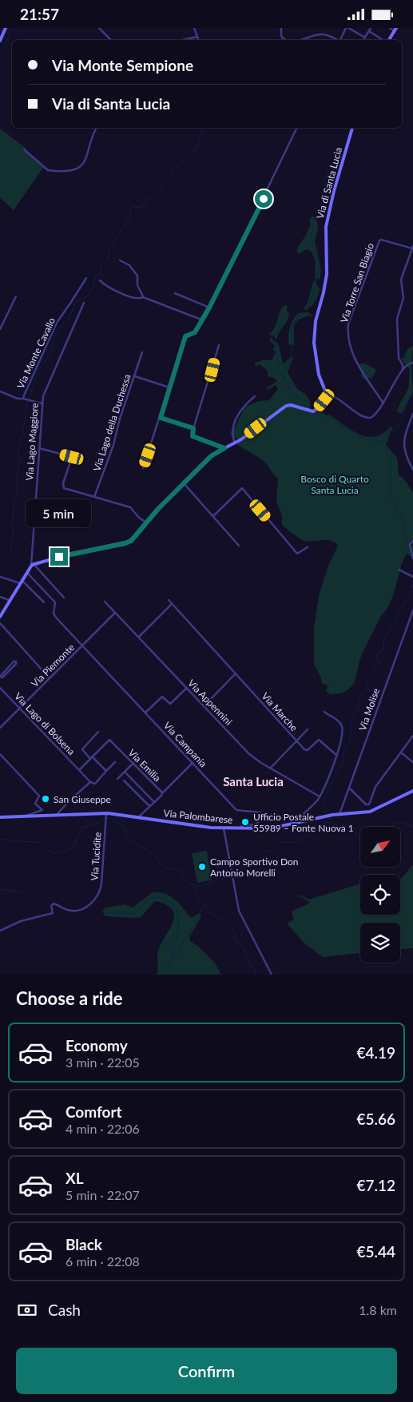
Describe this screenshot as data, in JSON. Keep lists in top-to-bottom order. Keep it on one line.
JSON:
{"streets":{"street":["Via di Santa Lucia","Via Torre San Biagio","Via Monte Cavallo","Via Lago della Duchessa","Via Lago Maggiore","Via Piemonte","Via Appennini","Via Molise","Via Marche","Via Lago di Bolsena","Via Campania","Via Emilia","Via Palombarese","Via Tucidite"]},"crossings":[["Via Monte Cavallo","Via Lago Maggiore"],["Via Piemonte","Via Appennini"],["Via Piemonte","Via Lago di Bolsena"],["Via Piemonte","Via Campania"],["Via Molise","Via Palombarese"],["Via Campania","Via Palombarese"],["Via Emilia","Via Palombarese"],["Via Palombarese","Via Tucidite"]],"districts":["Santa Lucia"],"parks":["Bosco di Quarto Santa Lucia"],"places":["San Giuseppe","Ufficio Postale 55989 – Fonte Nuova 1","Campo Sportivo Don Antonio Morelli"],"north":"top right","page":{"status":"21:57","banner":["Via Monte Sempione","Via di Santa Lucia"],"bubble":"5 min","heading":"Choose a ride","list":[{"name":"Economy","note":"3 min · 22:05","value":"€4.19"},{"name":"Comfort","note":"4 min · 22:06","value":"€5.66"},{"name":"XL","note":"5 min · 22:07","value":"€7.12"},{"name":"Black","note":"6 min · 22:08","value":"€5.44"}],"pay":["Cash","1.8 km"],"buttons":"Confirm"}}
